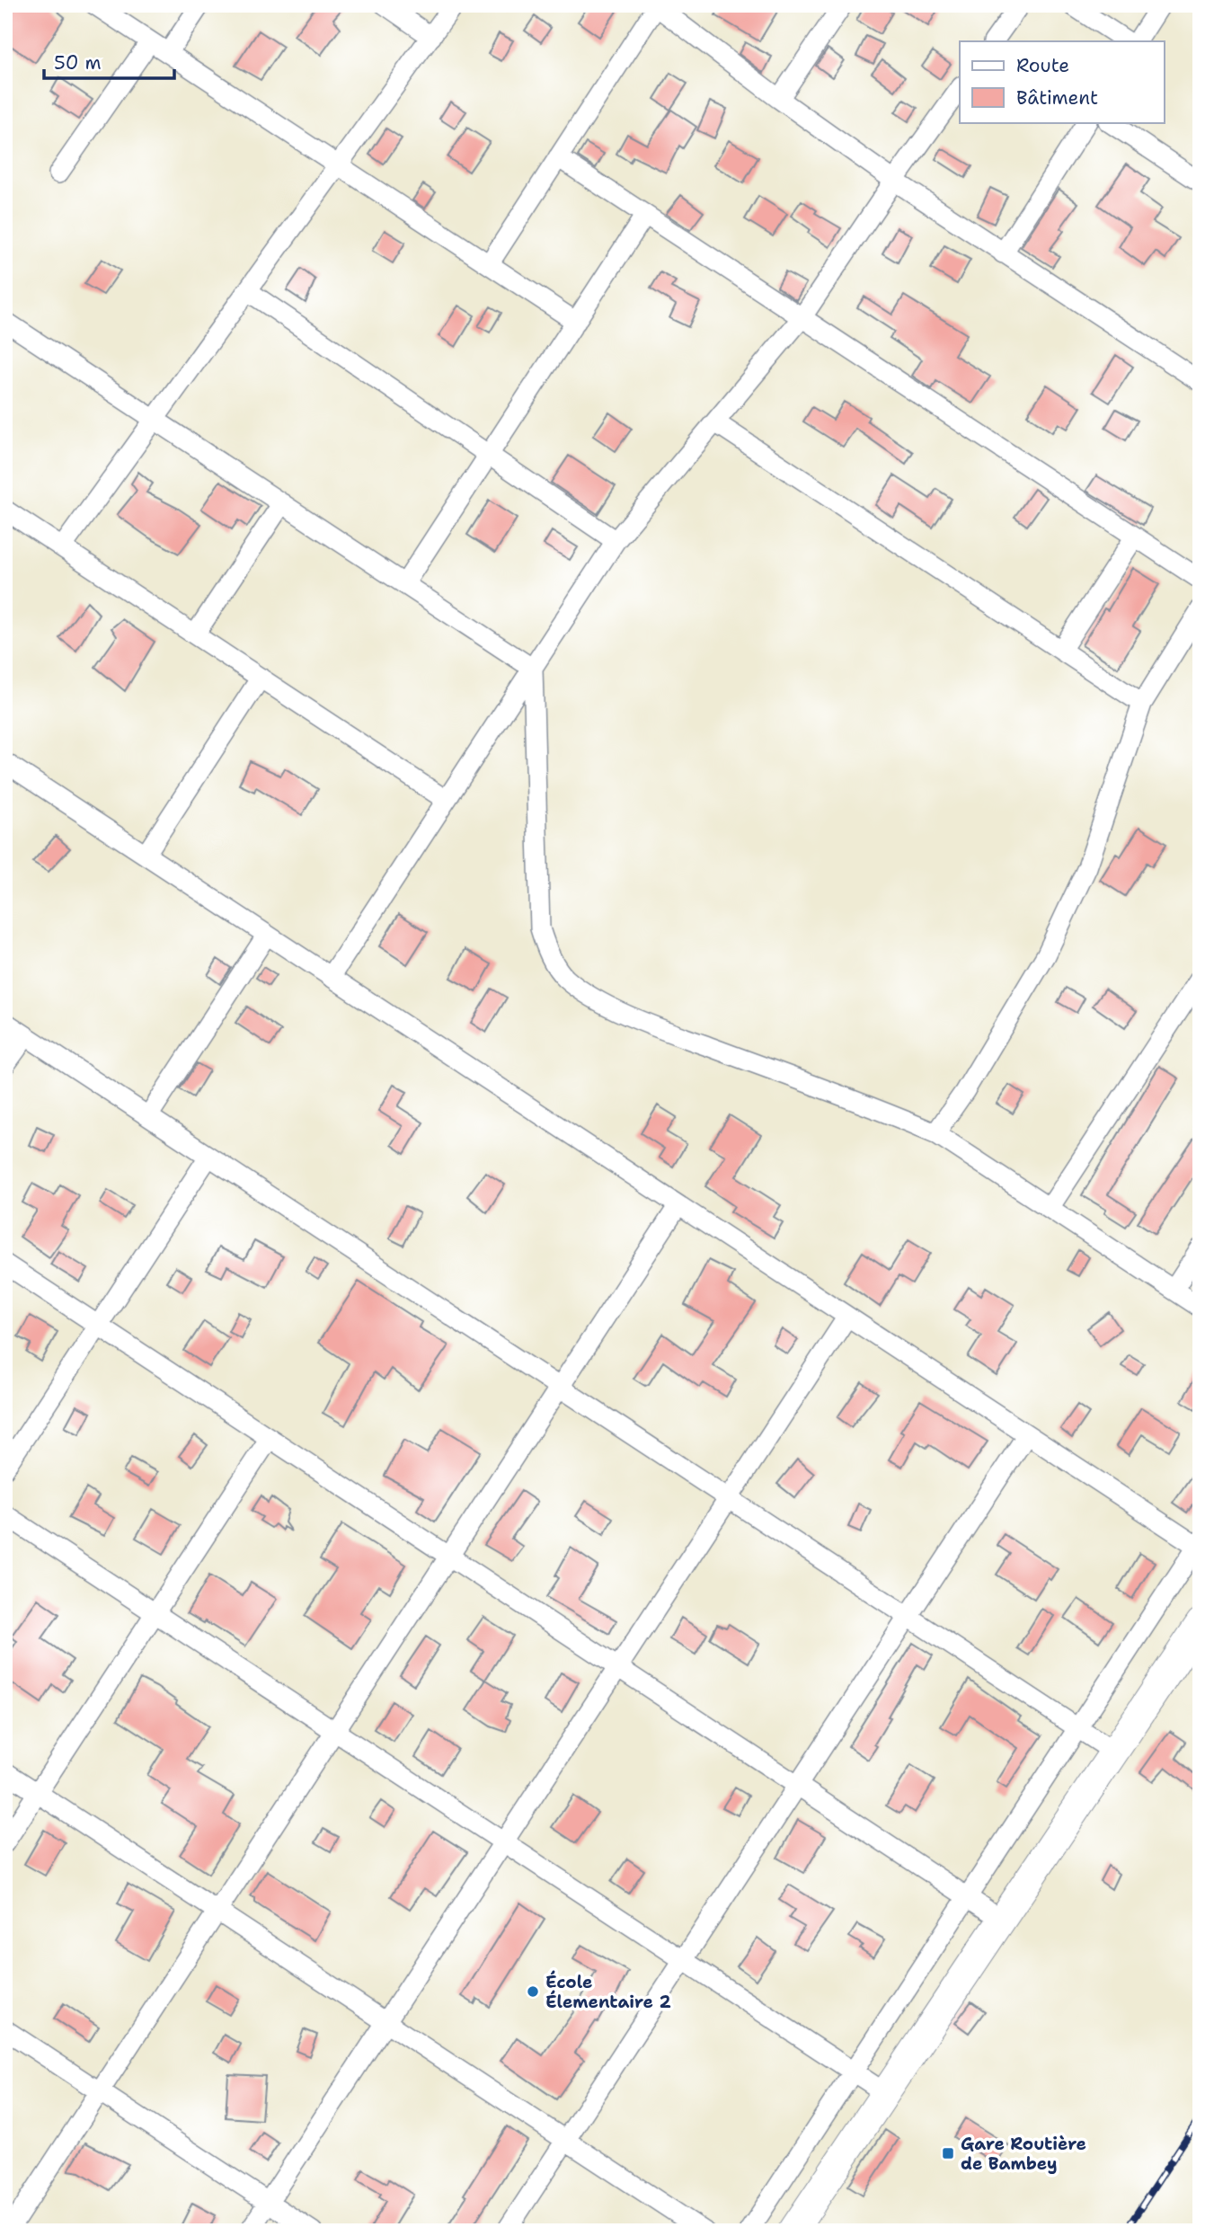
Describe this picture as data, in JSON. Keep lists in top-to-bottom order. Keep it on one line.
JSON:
{"places":{"other":["École Élementaire 2"],"transit":["Gare Routière de Bambey"]},"legend":["Route","Bâtiment"],"scale_bar":"50 m"}
